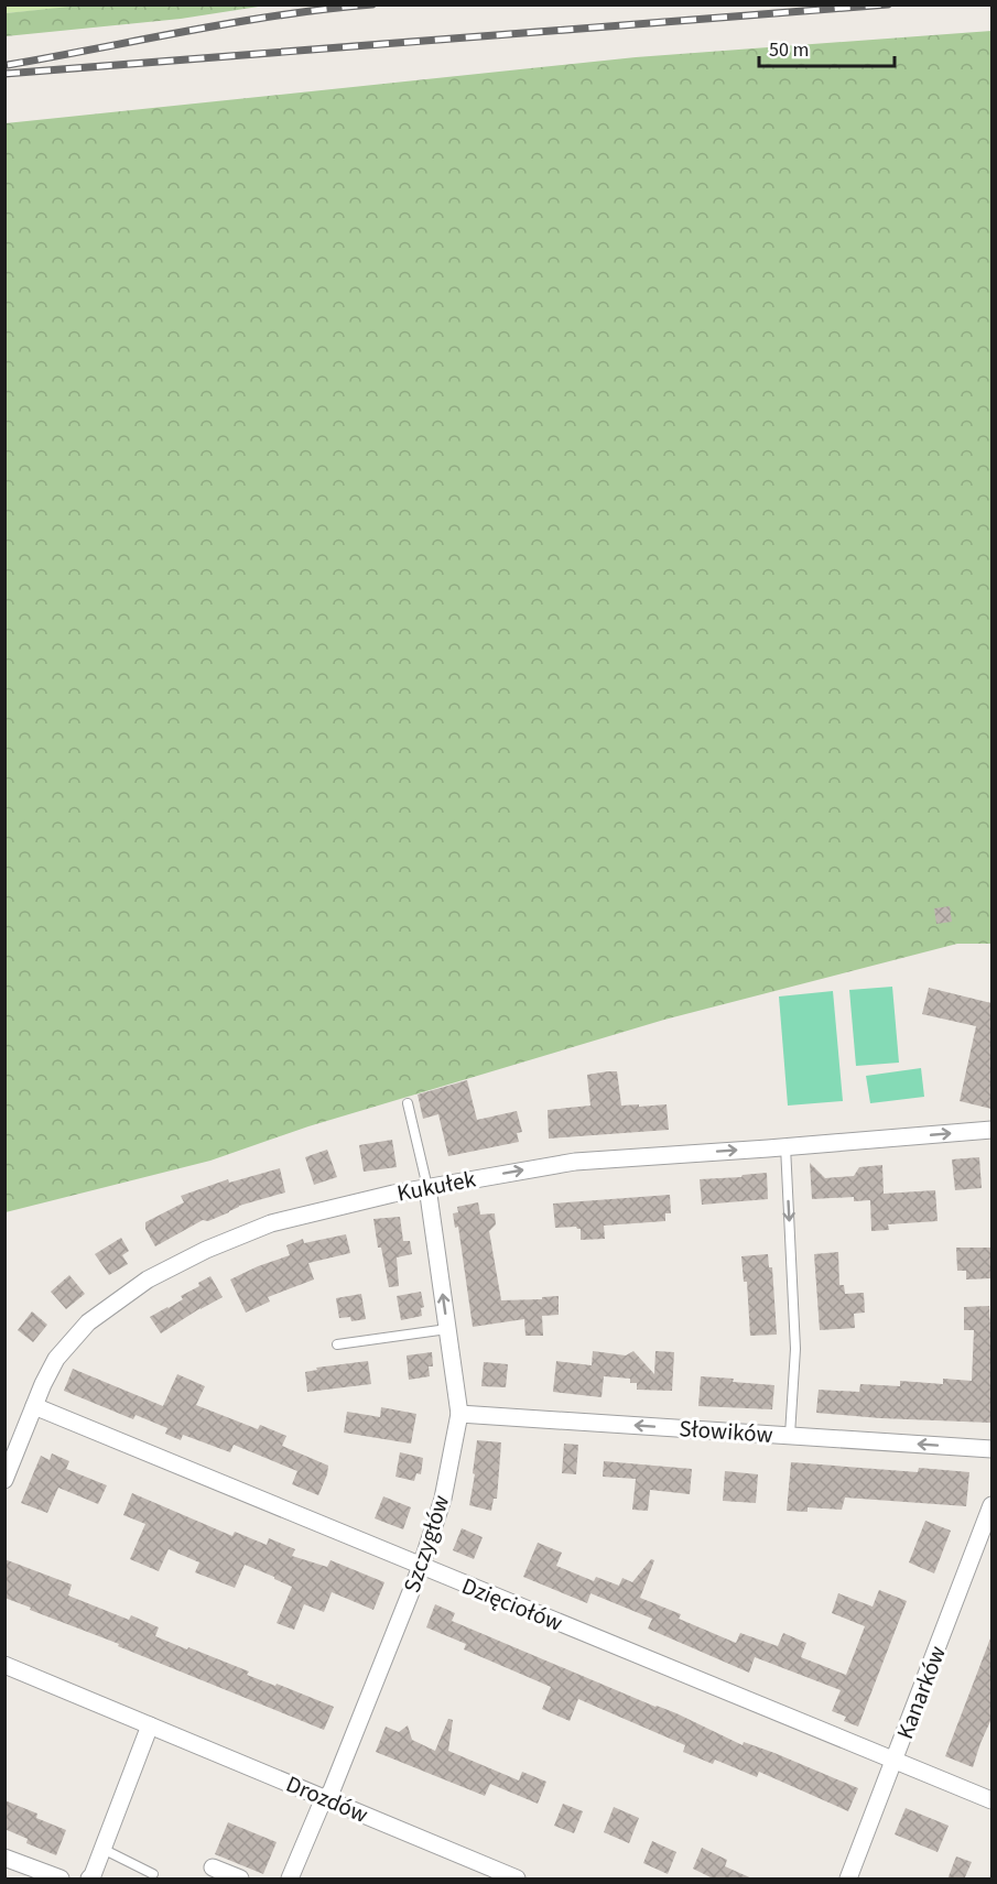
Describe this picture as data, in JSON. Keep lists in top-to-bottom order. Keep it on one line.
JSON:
{"streets":{"street":["Kukułek","Słowików","Szczygłów","Dzięciołów","Kanarków","Drozdów"]},"crossings":[["Kukułek","Szczygłów"],["Kukułek","Dzięciołów"],["Słowików","Szczygłów"],["Szczygłów","Dzięciołów"],["Szczygłów","Drozdów"],["Dzięciołów","Kanarków"]],"one_way":["Kukułek","Słowików"],"scale_bar":"50 m"}
